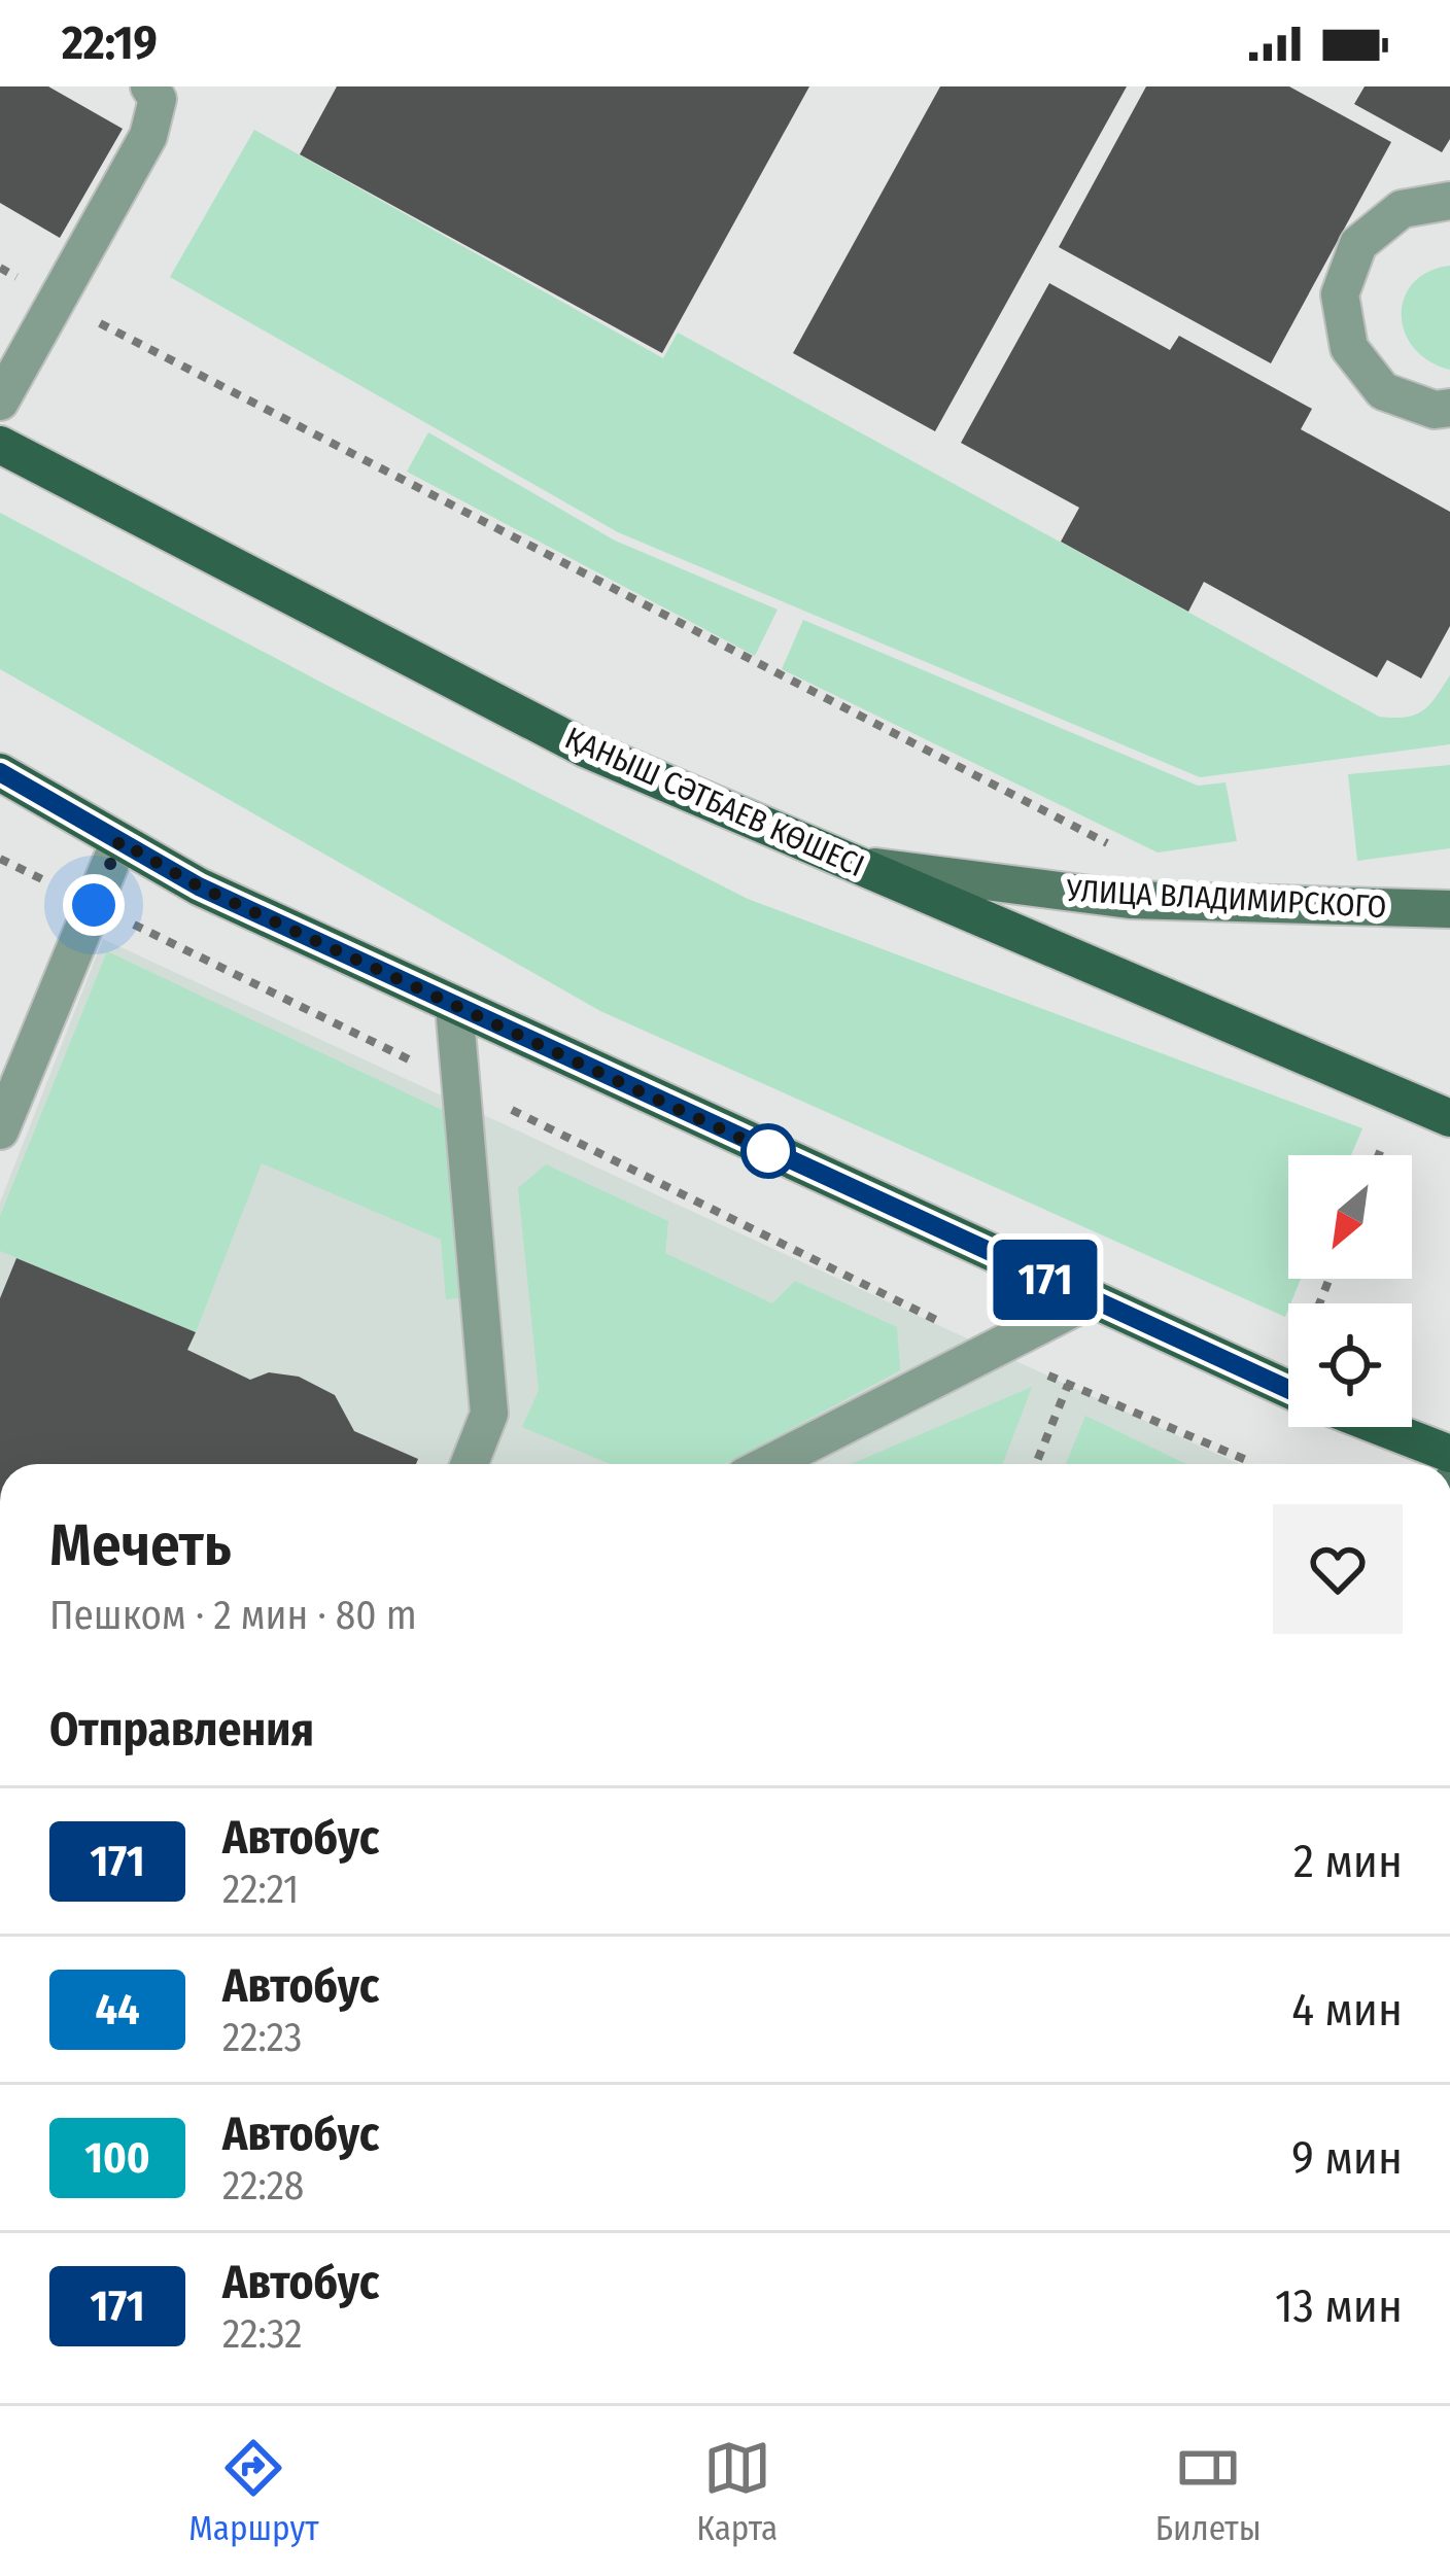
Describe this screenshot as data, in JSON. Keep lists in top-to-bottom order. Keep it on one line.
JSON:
{"streets":{"main road":["ҚАНЫШ СӘТБАЕВ КӨШЕСІ"],"street":["УЛИЦА ВЛАДИМИРСКОГО"]},"crossings":[["ҚАНЫШ СӘТБАЕВ КӨШЕСІ","УЛИЦА ВЛАДИМИРСКОГО"]],"lines":["bus line 171"],"north":"bottom left","page":{"status":"22:19","on_map":"171","heading":[["Мечеть","Пешком · 2 мин · 80 m"],"Отправления"],"list":[{"mark":"171","name":"Автобус","note":"22:21","value":"2 мин"},{"mark":"44","name":"Автобус","note":"22:23","value":"4 мин"},{"mark":"100","name":"Автобус","note":"22:28","value":"9 мин"},{"mark":"171","name":"Автобус","note":"22:32","value":"13 мин"}],"tabs":["Маршрут","Карта","Билеты"]}}
